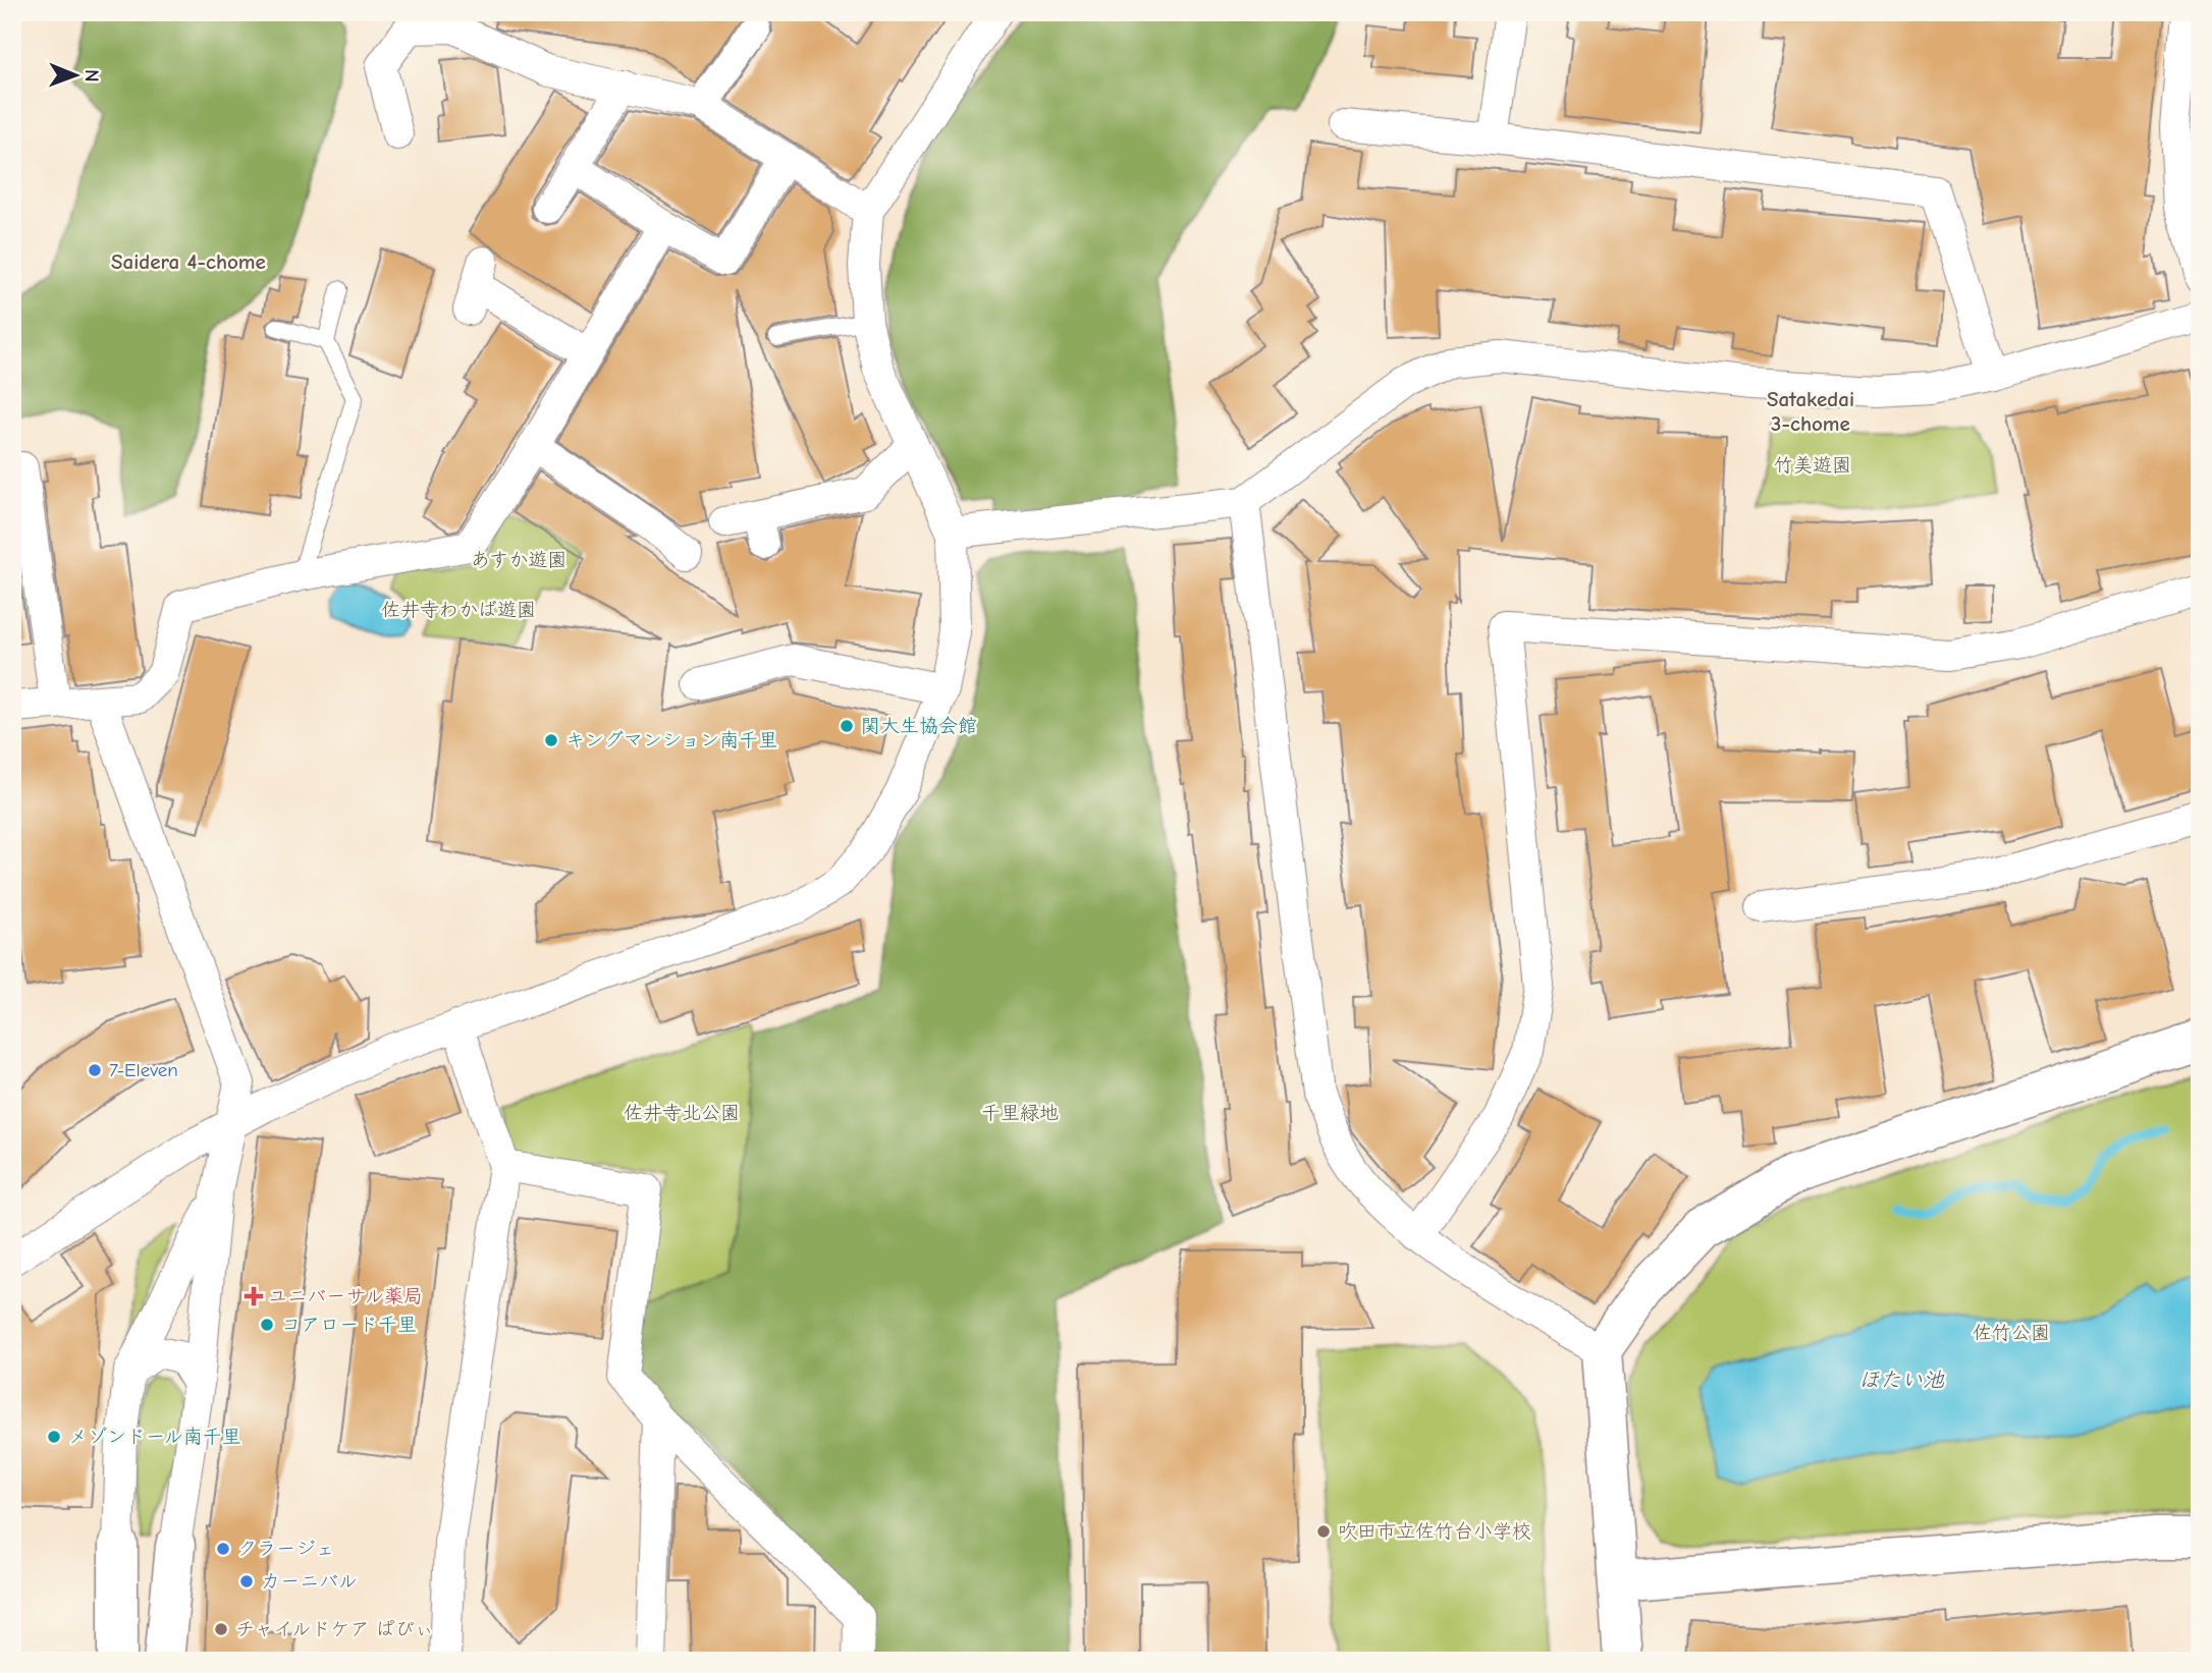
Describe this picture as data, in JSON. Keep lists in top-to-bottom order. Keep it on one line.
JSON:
{"districts":["Saidera 4-chome","Satakedai 3-chome"],"water":["ほたい池"],"parks":["竹美遊園","あすか遊園","佐井寺わかば遊園","佐井寺北公園","千里緑地","佐竹公園"],"places":{"other":["関大生協会館","キングマンション南千里","7-Eleven","コアロード千里","メゾンドール南千里","吹田市立佐竹台小学校","クラージェ","カーニバル","チャイルドケア ぱぴぃ"],"health":["ユニバーサル薬局"]},"north":"right"}
